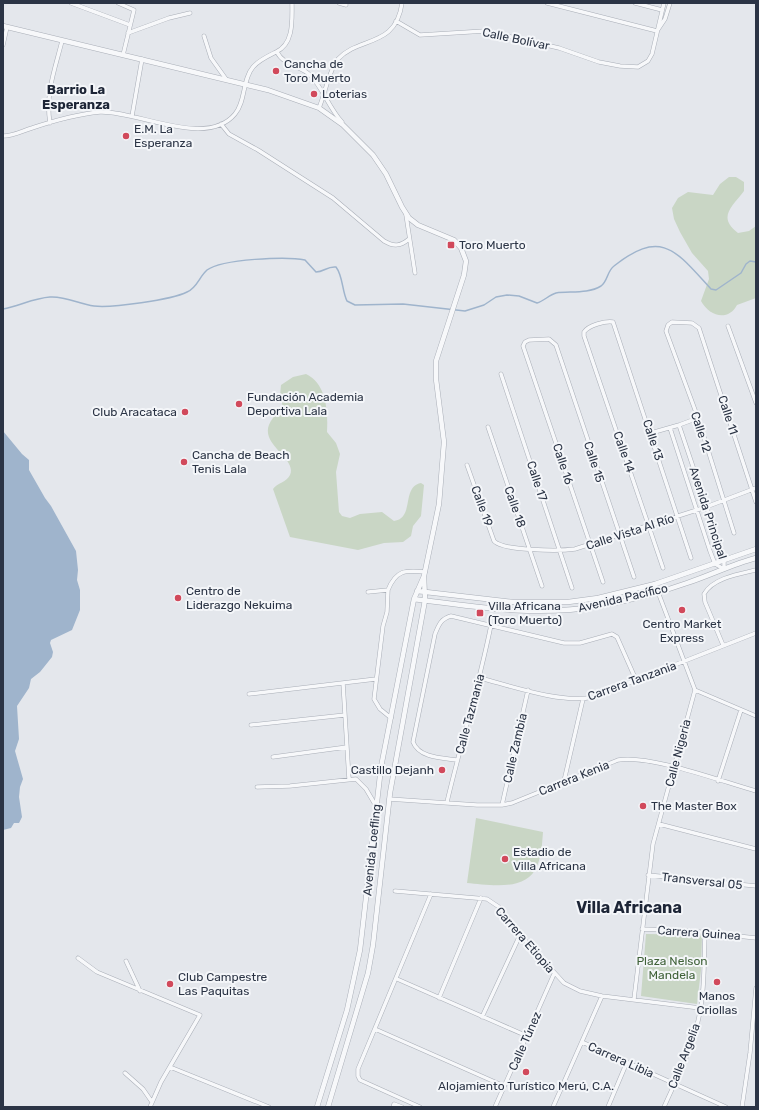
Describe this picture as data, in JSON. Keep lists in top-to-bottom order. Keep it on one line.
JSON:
{"streets":{"street":["Calle Bolívar","Calle 11","Calle 12","Calle 13","Calle 14","Calle 15","Calle 16","Calle 17","Calle 19","Calle 18","Avenida Principal","Calle Vista Al Río","Avenida Pacífico","Carrera Tanzania","Calle Tazmania","Calle Zambia","Calle Nigeria","Carrera Kenia","Avenida Loefling","Transversal 05","Carrera Guinea","Carrera Etiopia","Calle Túnez","Calle Argelia","Carrera Libia"]},"crossings":[["Calle 11","Calle 12"],["Calle 11","Calle Vista Al Río"],["Calle 12","Calle Vista Al Río"],["Calle 13","Calle 14"],["Calle 13","Calle Vista Al Río"],["Calle 14","Calle Vista Al Río"],["Calle 15","Calle 16"],["Calle 15","Calle Vista Al Río"],["Calle 16","Calle Vista Al Río"],["Calle 17","Calle Vista Al Río"],["Calle 19","Calle Vista Al Río"],["Calle 18","Calle Vista Al Río"],["Avenida Principal","Calle Vista Al Río"],["Avenida Principal","Avenida Pacífico"],["Avenida Pacífico","Avenida Loefling"],["Carrera Tanzania","Calle Tazmania"],["Carrera Tanzania","Calle Zambia"],["Calle Tazmania","Carrera Kenia"],["Calle Zambia","Carrera Kenia"],["Calle Nigeria","Carrera Kenia"],["Calle Nigeria","Transversal 05"],["Calle Nigeria","Carrera Guinea"],["Calle Nigeria","Carrera Etiopia"],["Carrera Kenia","Avenida Loefling"],["Carrera Guinea","Calle Argelia"],["Carrera Etiopia","Calle Túnez"],["Carrera Etiopia","Calle Argelia"],["Calle Argelia","Carrera Libia"]],"districts":["Barrio La Esperanza","Villa Africana"],"parks":["Plaza Nelson Mandela"],"places":{"other":["Cancha de Toro Muerto","Loterias","E.M. La Esperanza","Fundación Academia Deportiva Lala","Club Aracataca","Cancha de Beach Tenis Lala","Centro de Liderazgo Nekuima","Centro Market Express","Castillo Dejanh","The Master Box","Estadio de Villa Africana","Manos Criollas","Club Campestre Las Paquitas","Alojamiento Turístico Merú, C.A."],"transit":["Toro Muerto","Villa Africana (Toro Muerto)"]}}
